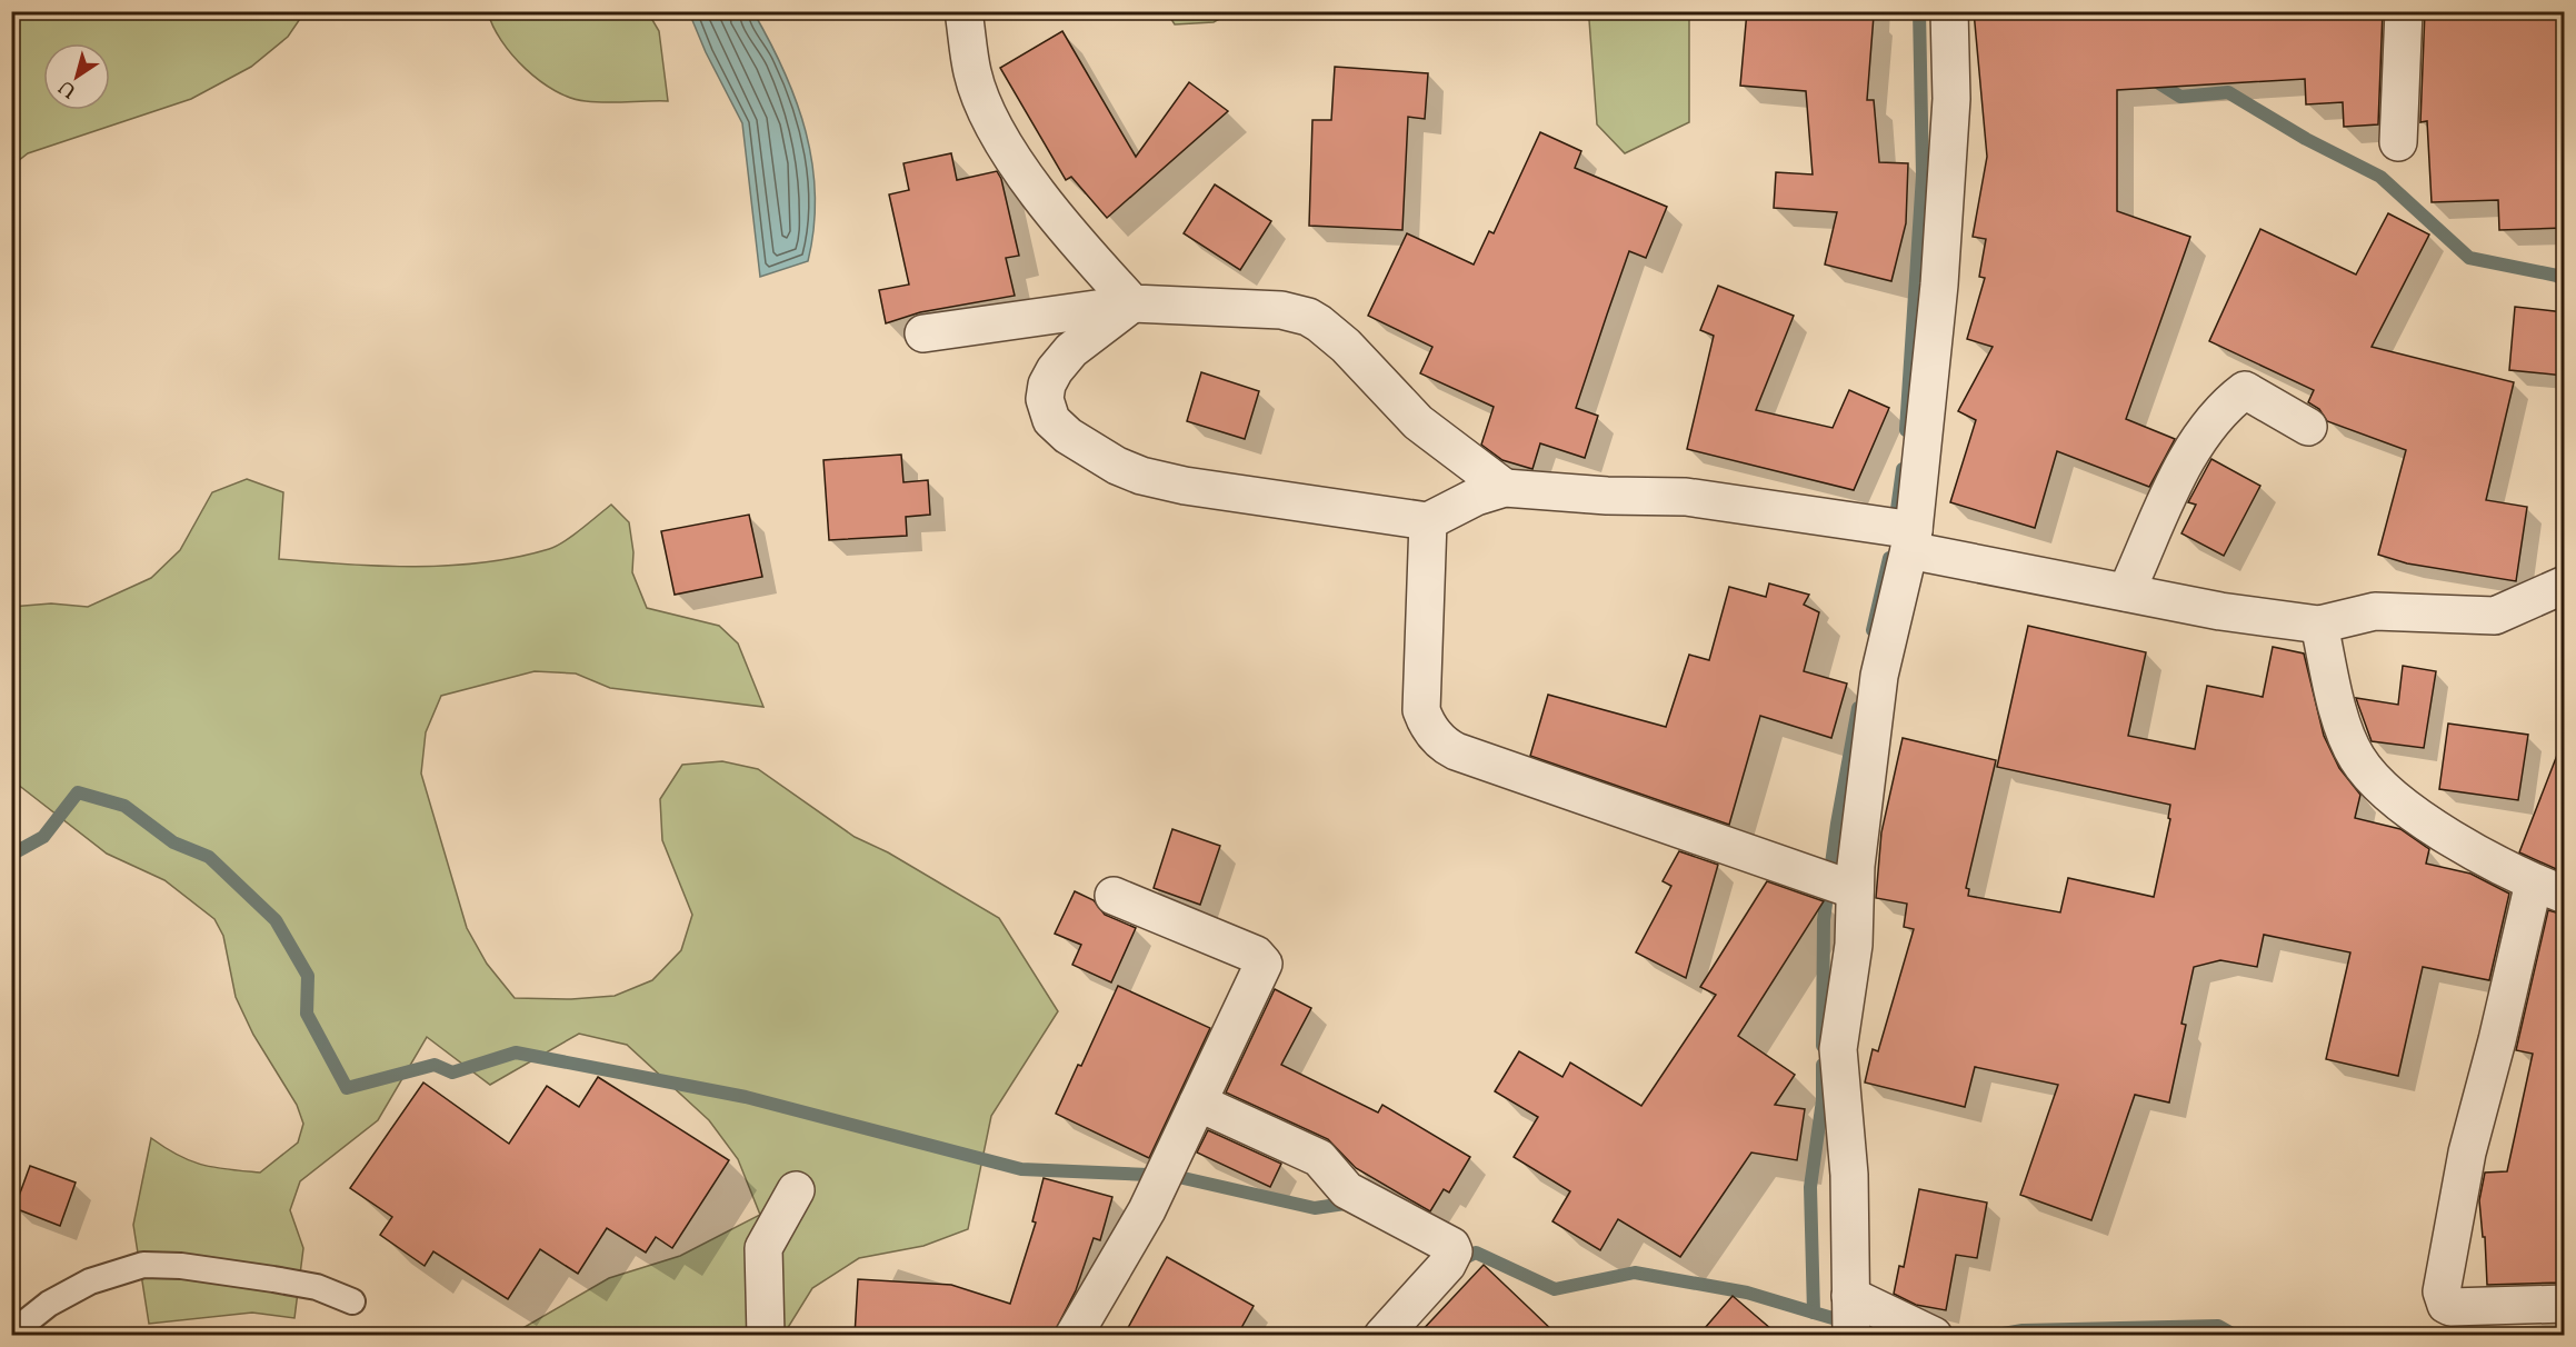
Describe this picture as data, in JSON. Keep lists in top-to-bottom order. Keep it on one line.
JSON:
{"north":"bottom left"}
